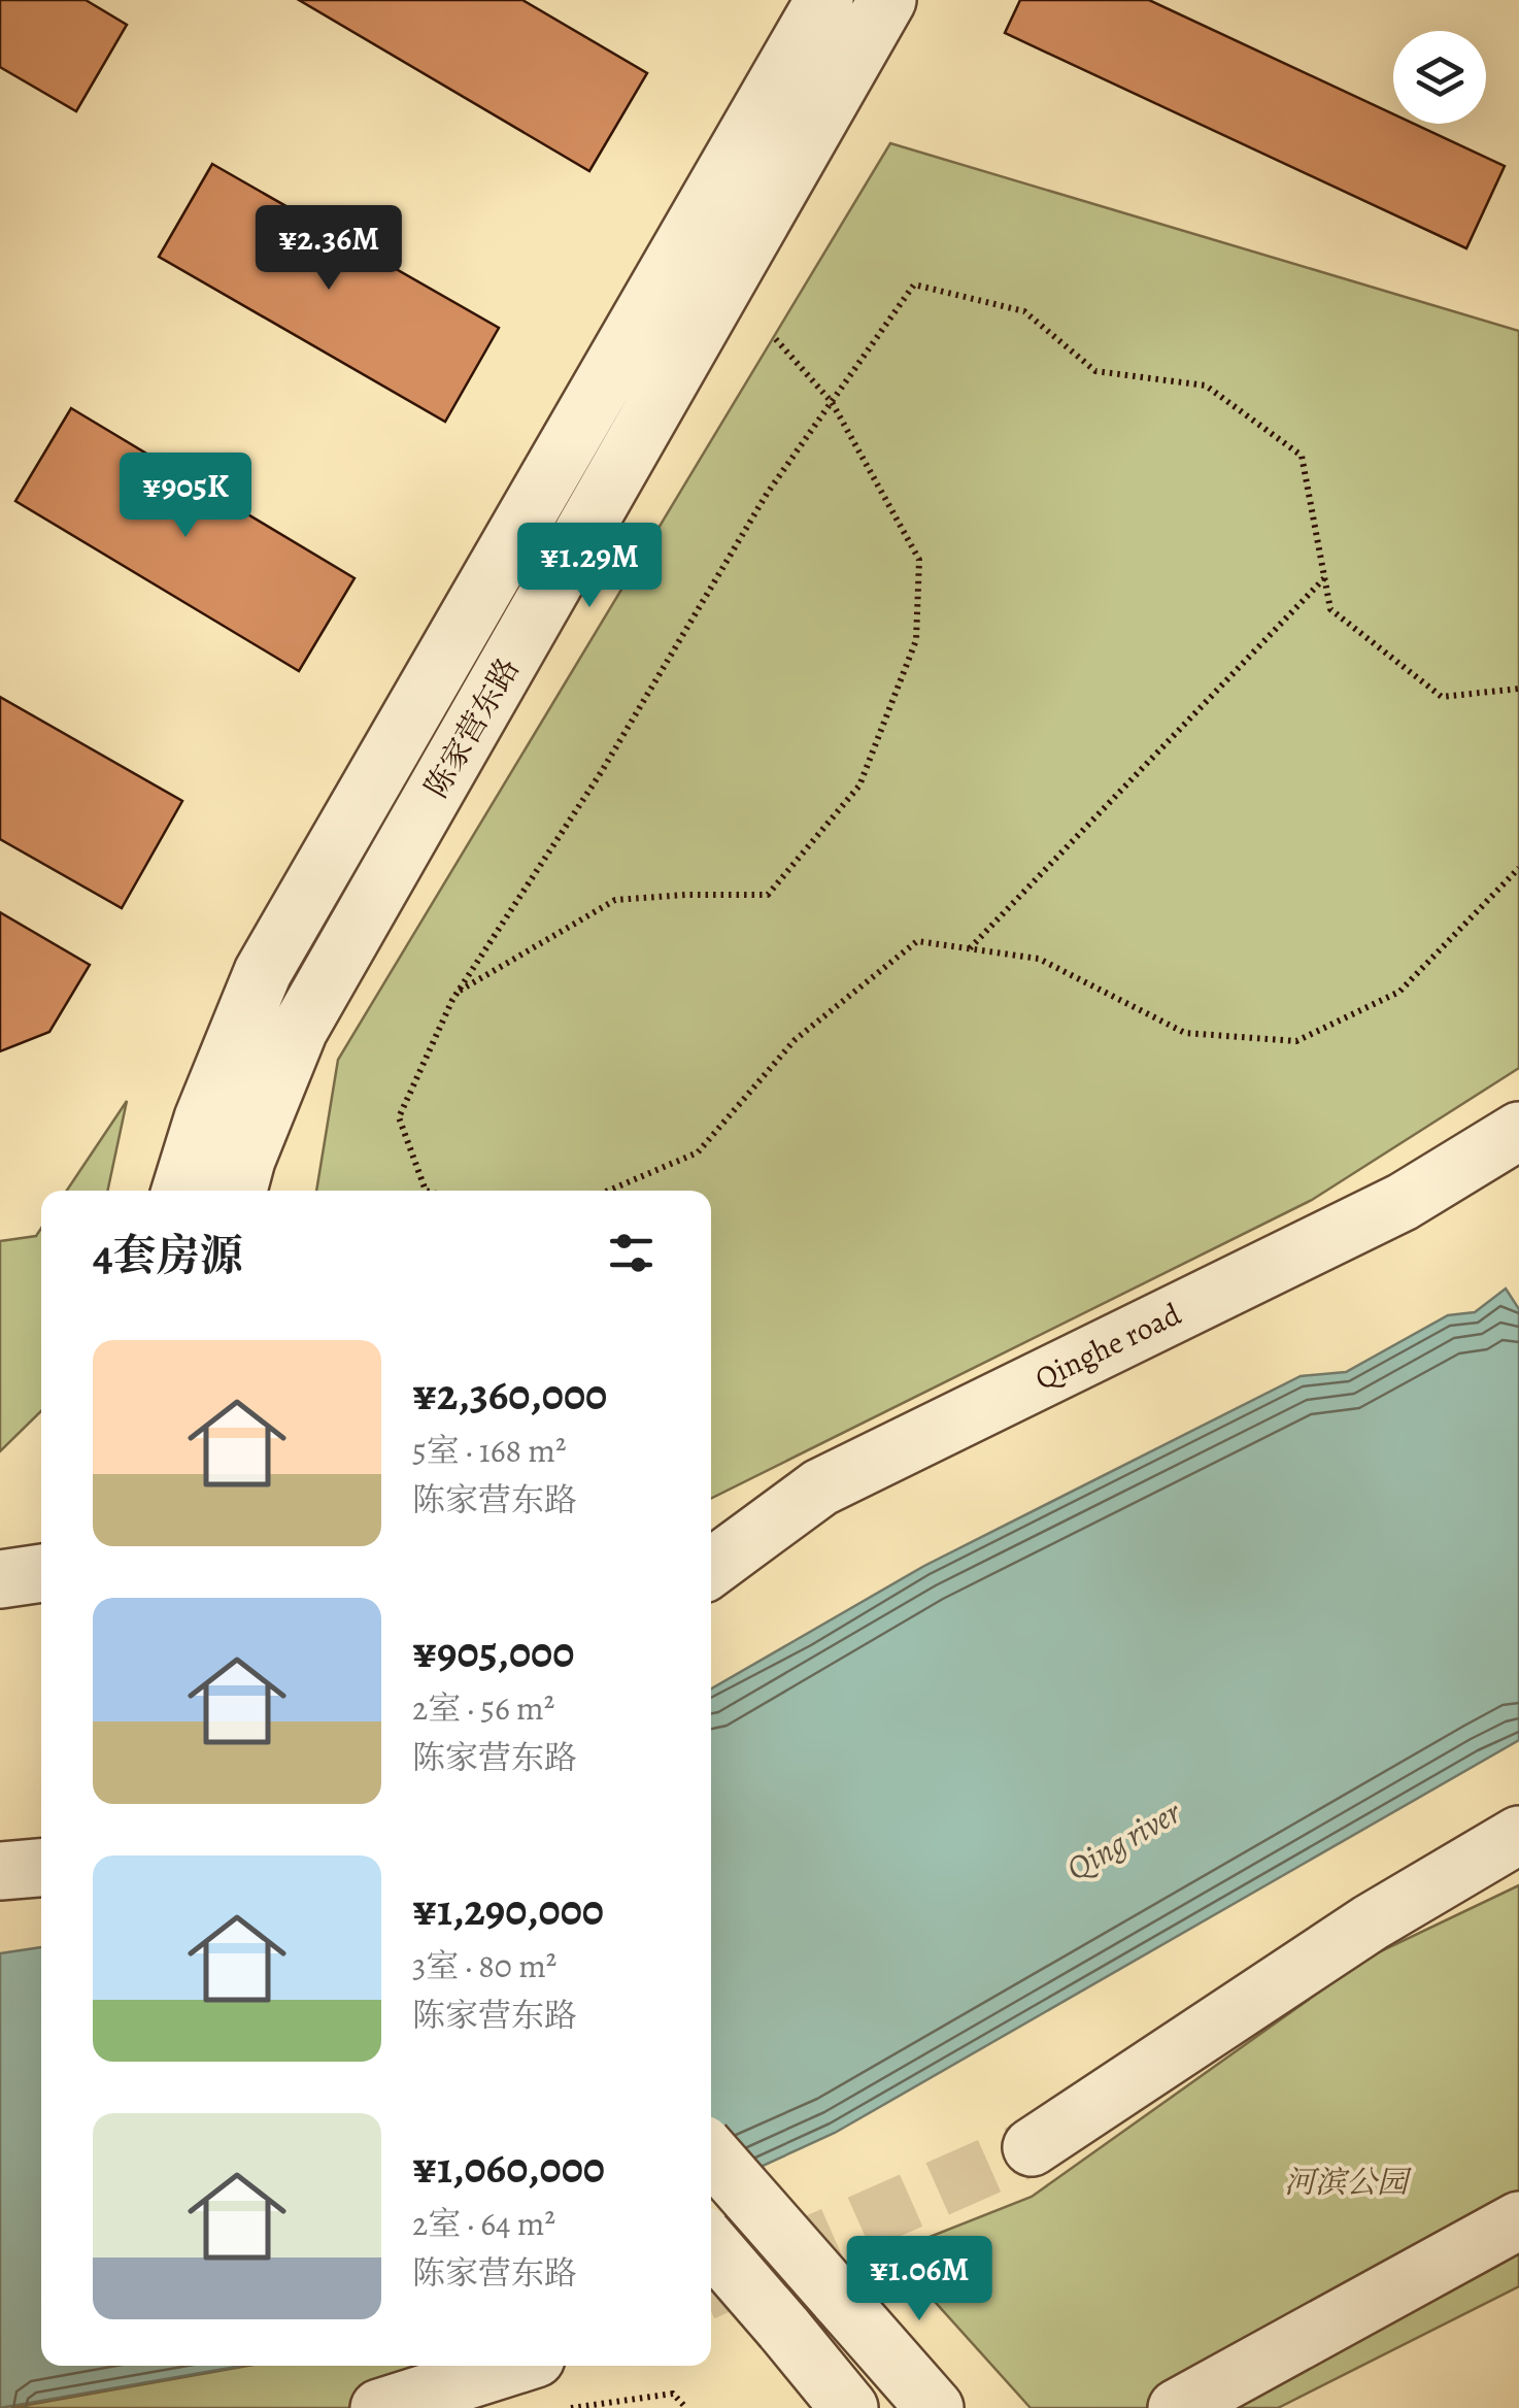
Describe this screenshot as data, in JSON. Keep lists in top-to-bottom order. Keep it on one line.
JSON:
{"streets":{"street":["陈家营东路","Qinghe road"]},"water":["Qing river"],"parks":["河滨公园"],"page":{"price":["¥2.36M","¥905K","¥1.29M","¥1.06M"],"heading":"4套房源","list":[{"name":"¥2,360,000","note":"5室 · 168 m² · 陈家营东路"},{"name":"¥905,000","note":"2室 · 56 m² · 陈家营东路"},{"name":"¥1,290,000","note":"3室 · 80 m² · 陈家营东路"},{"name":"¥1,060,000","note":"2室 · 64 m² · 陈家营东路"}]}}
